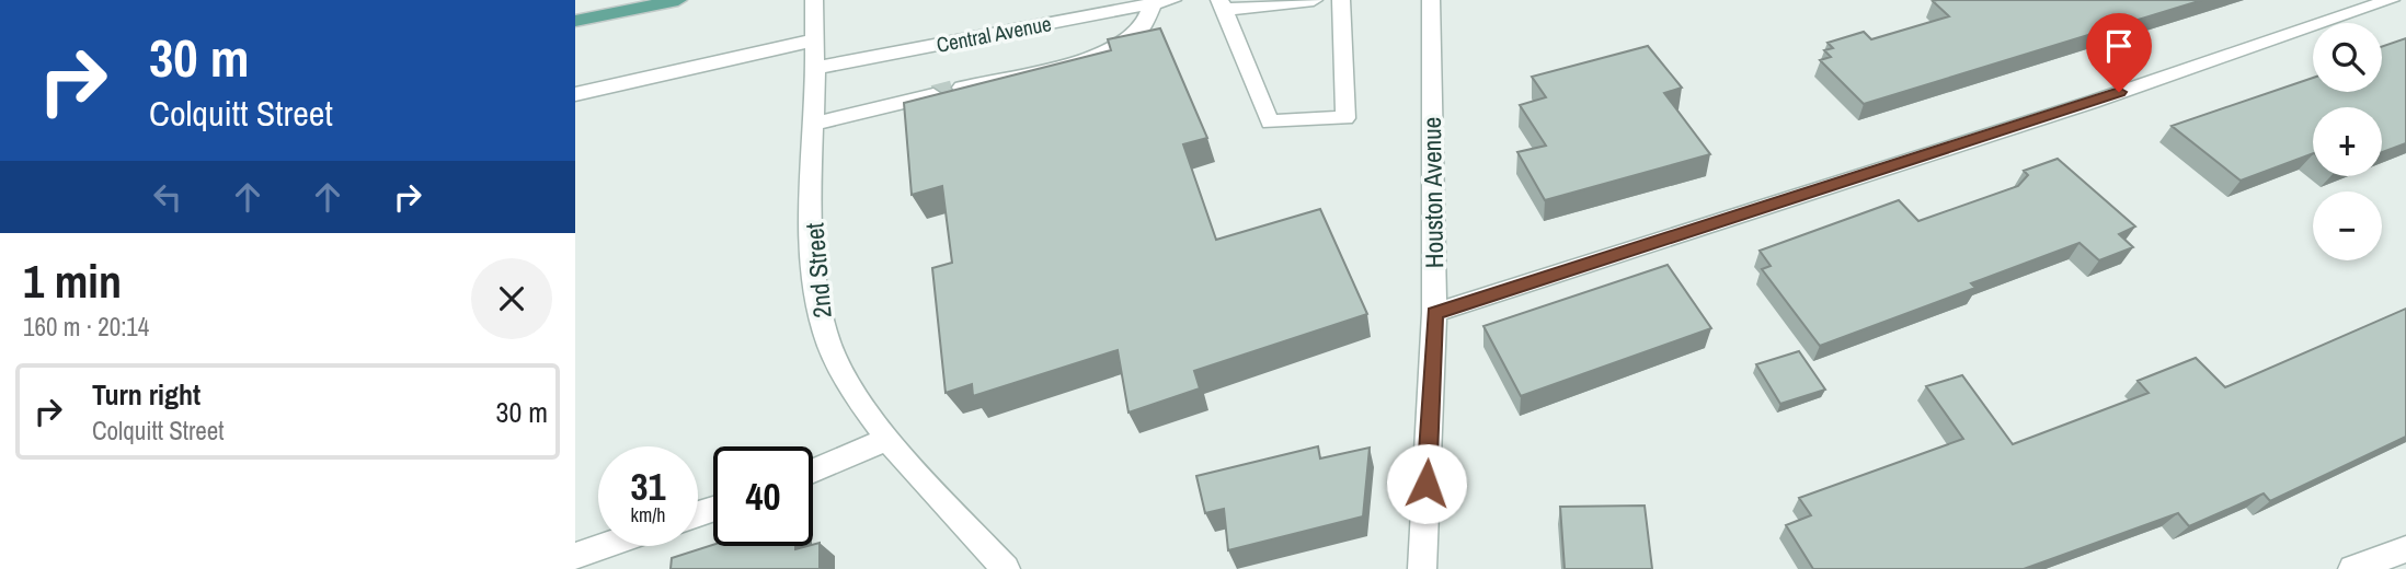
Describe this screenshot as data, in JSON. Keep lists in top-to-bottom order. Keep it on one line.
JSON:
{"streets":{"street":["Central Avenue","Houston Avenue","2nd Street"]},"crossings":[["Central Avenue","2nd Street"]],"page":{"turn":["30 m","Colquitt Street"],"map_buttons":["+","−"],"heading":["1 min","160 m · 20:14"],"list":[{"name":"Turn right","note":"Colquitt Street","value":"30 m"}],"speed":"31 km/h","limit":"40"}}
